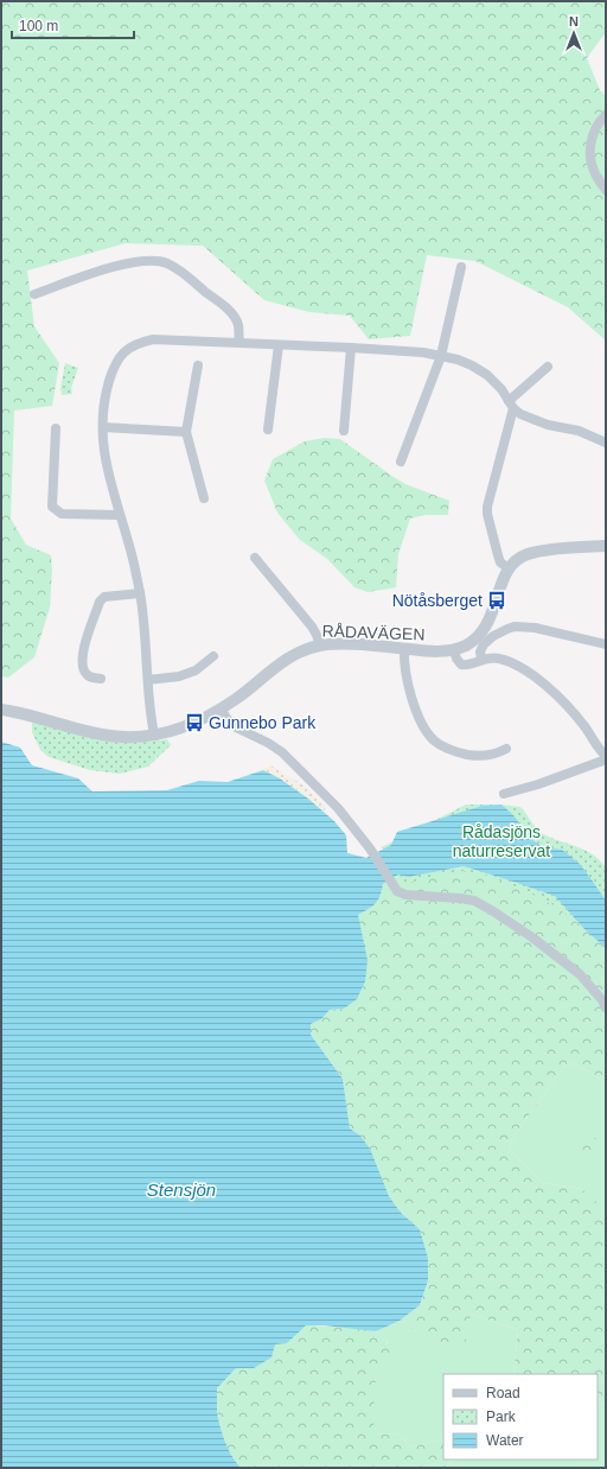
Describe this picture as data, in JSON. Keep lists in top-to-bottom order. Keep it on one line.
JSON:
{"streets":{"street":["RÅDAVÄGEN"]},"water":["Stensjön"],"parks":["Rådasjöns naturreservat"],"places":{"bus stop":["Nötåsberget","Gunnebo Park"]},"legend":["Road","Park","Water"],"scale_bar":"100 m","north":"top"}
